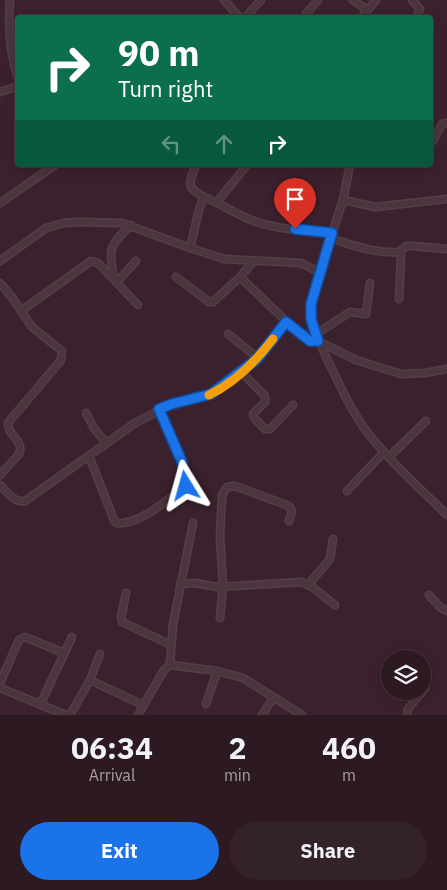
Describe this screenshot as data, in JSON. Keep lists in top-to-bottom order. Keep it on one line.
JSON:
{"page":{"turn":["90 m","Turn right"],"eta":["06:34","Arrival","2","min","460","m"],"buttons":["Exit","Share"]}}
